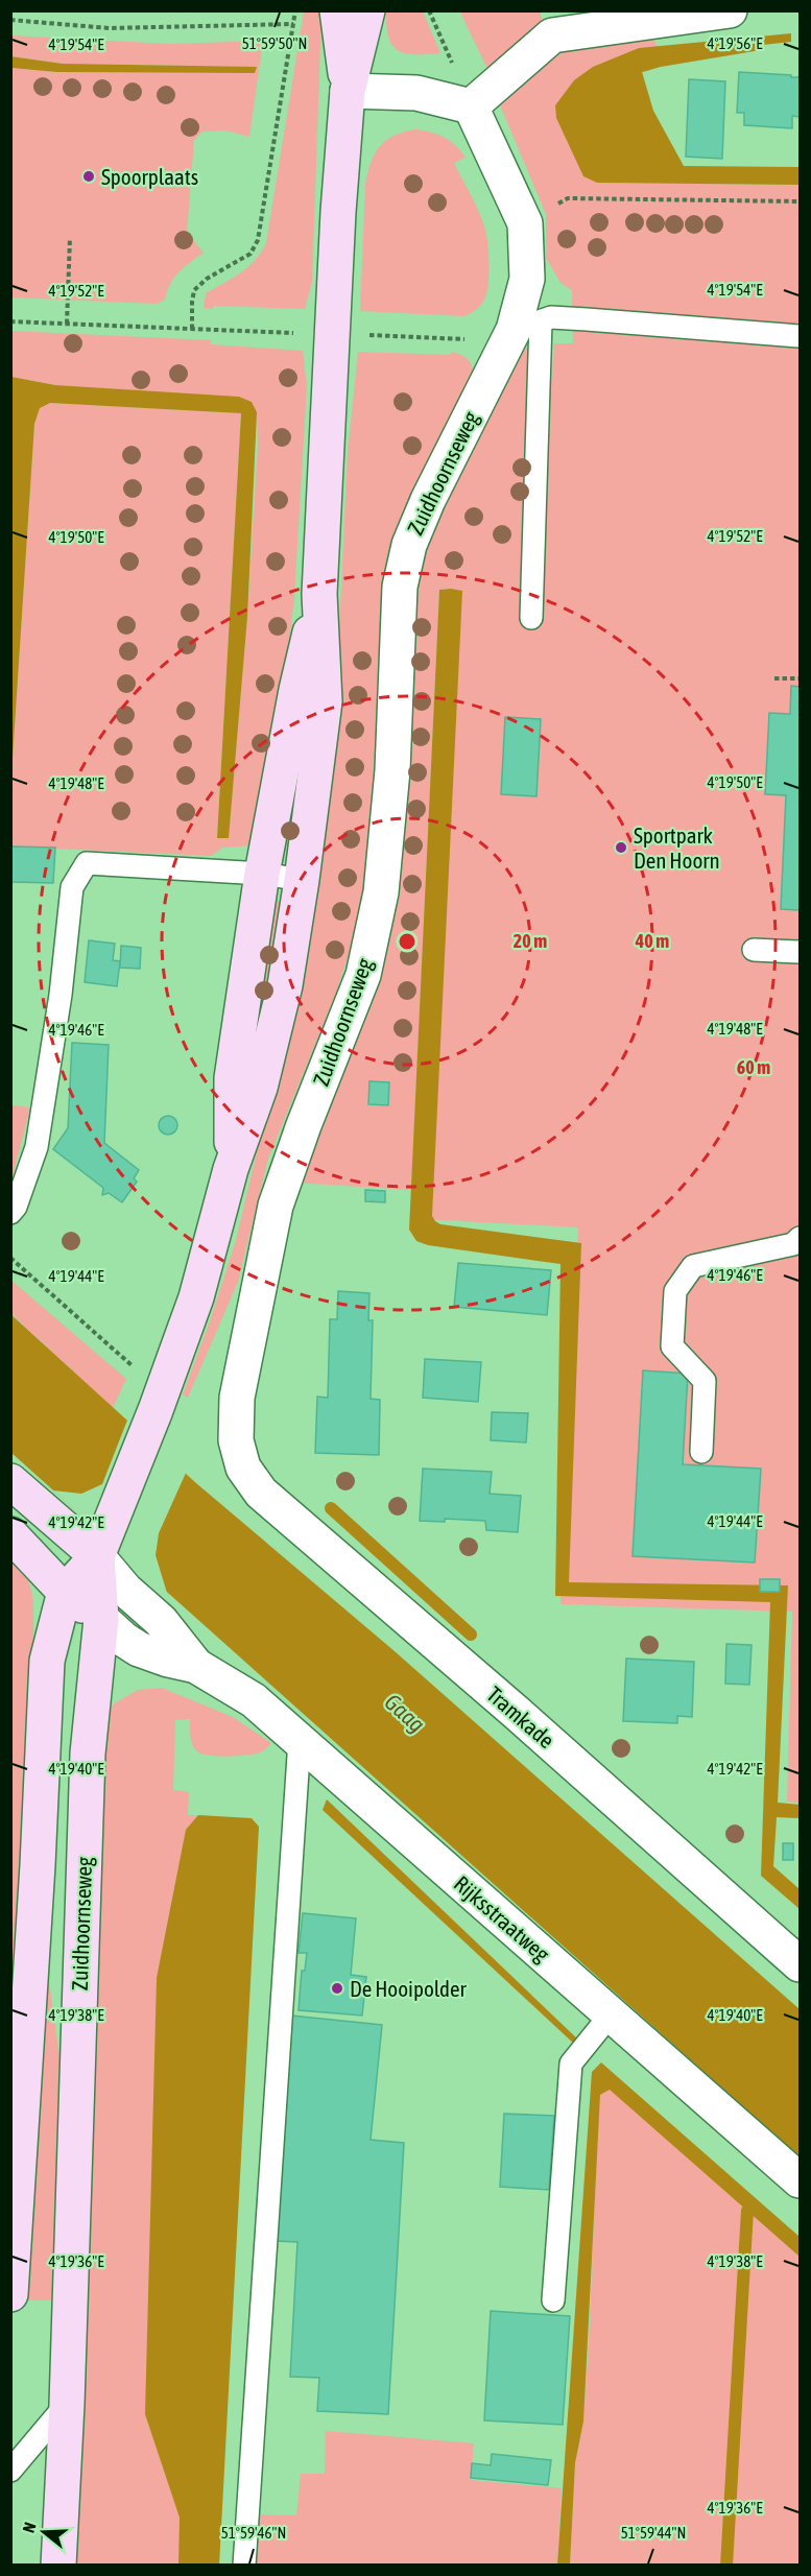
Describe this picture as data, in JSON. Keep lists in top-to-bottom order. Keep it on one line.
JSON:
{"streets":{"main road":["Zuidhoornseweg","Rijksstraatweg"],"street":["Tramkade"]},"crossings":[["Zuidhoornseweg","Tramkade"],["Zuidhoornseweg","Rijksstraatweg"]],"water":["Gaag"],"places":["Spoorplaats","Sportpark Den Hoorn","De Hooipolder"],"north":"left","coordinates":["51°59'50\"N","4°19'56\"E","4°19'54\"E","4°19'52\"E","4°19'50\"E","4°19'48\"E","4°19'46\"E","4°19'44\"E","4°19'42\"E","4°19'40\"E","4°19'38\"E","4°19'36\"E","51°59'46\"N","51°59'44\"N"],"rings":["20 m","40 m","60 m"]}
